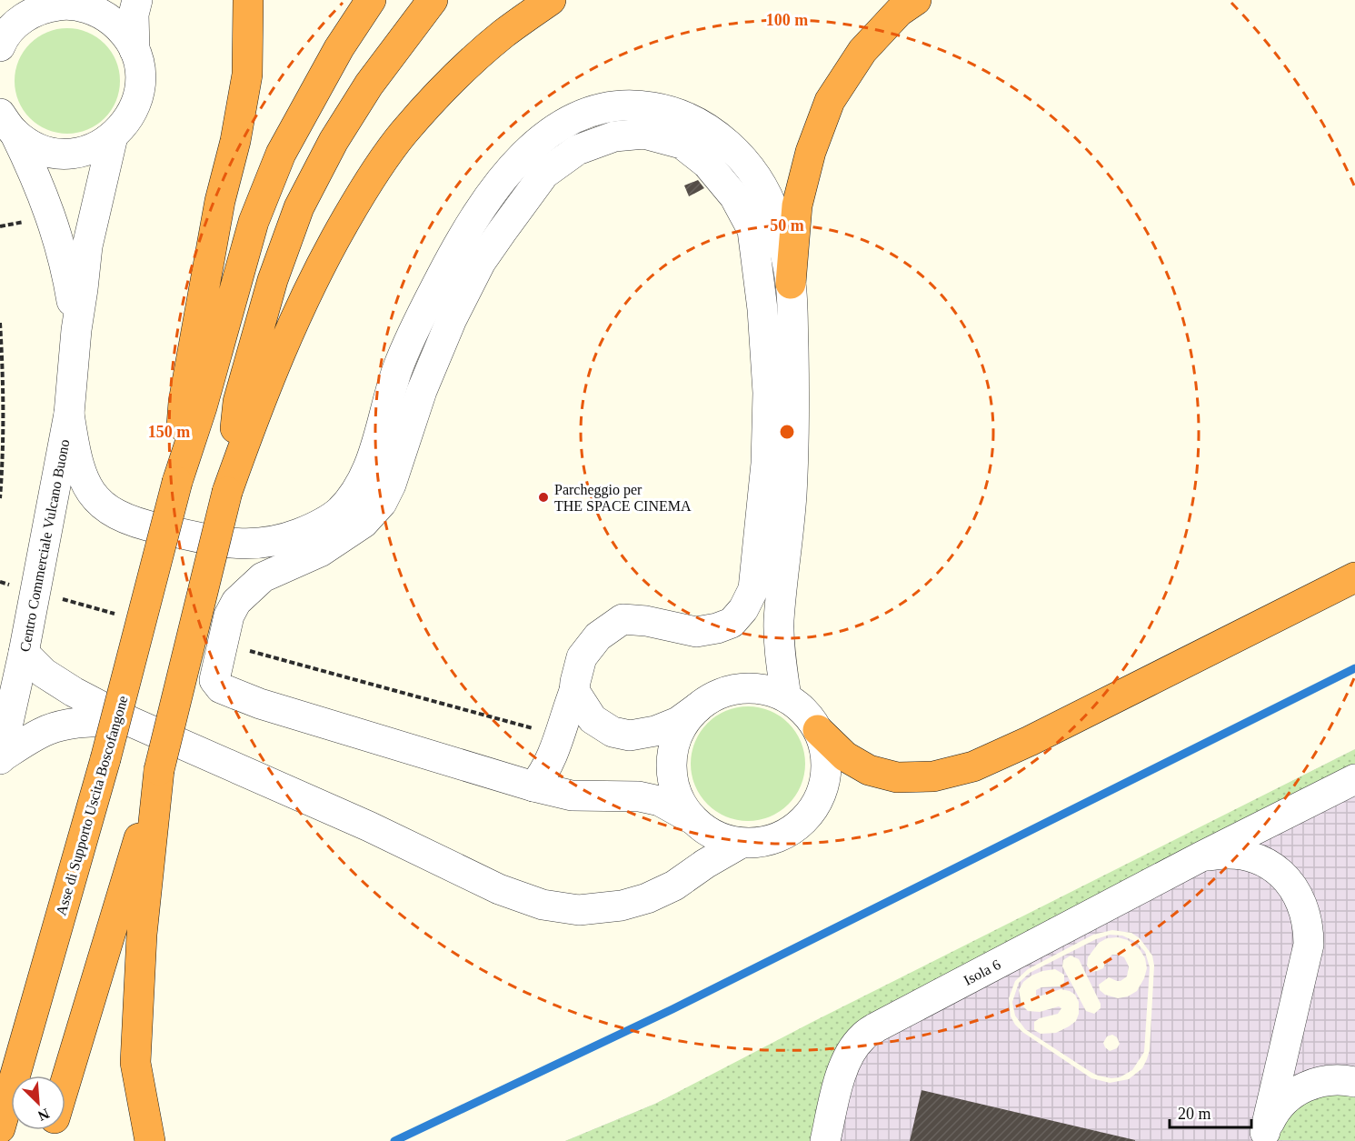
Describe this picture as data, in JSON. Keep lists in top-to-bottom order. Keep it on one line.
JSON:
{"streets":{"highway":["Asse di Supporto Uscita Boscofangone"],"street":["Centro Commerciale Vulcano Buono","Isola 6"]},"places":["Parcheggio per THE SPACE CINEMA"],"scale_bar":"20 m","north":"bottom right","rings":["100 m","50 m","150 m"]}
